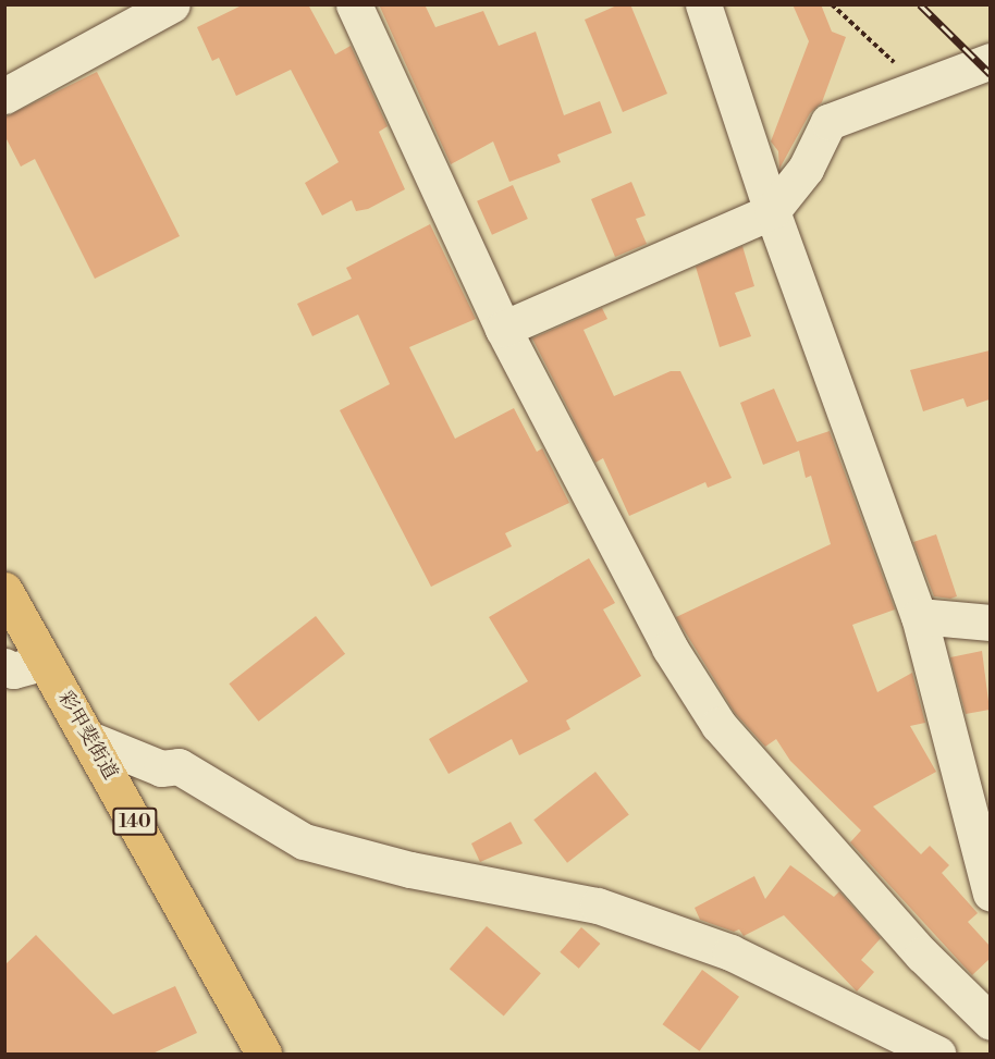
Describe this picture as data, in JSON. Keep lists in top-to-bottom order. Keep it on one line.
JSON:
{"streets":{"highway":["彩甲斐街道","140"]}}
